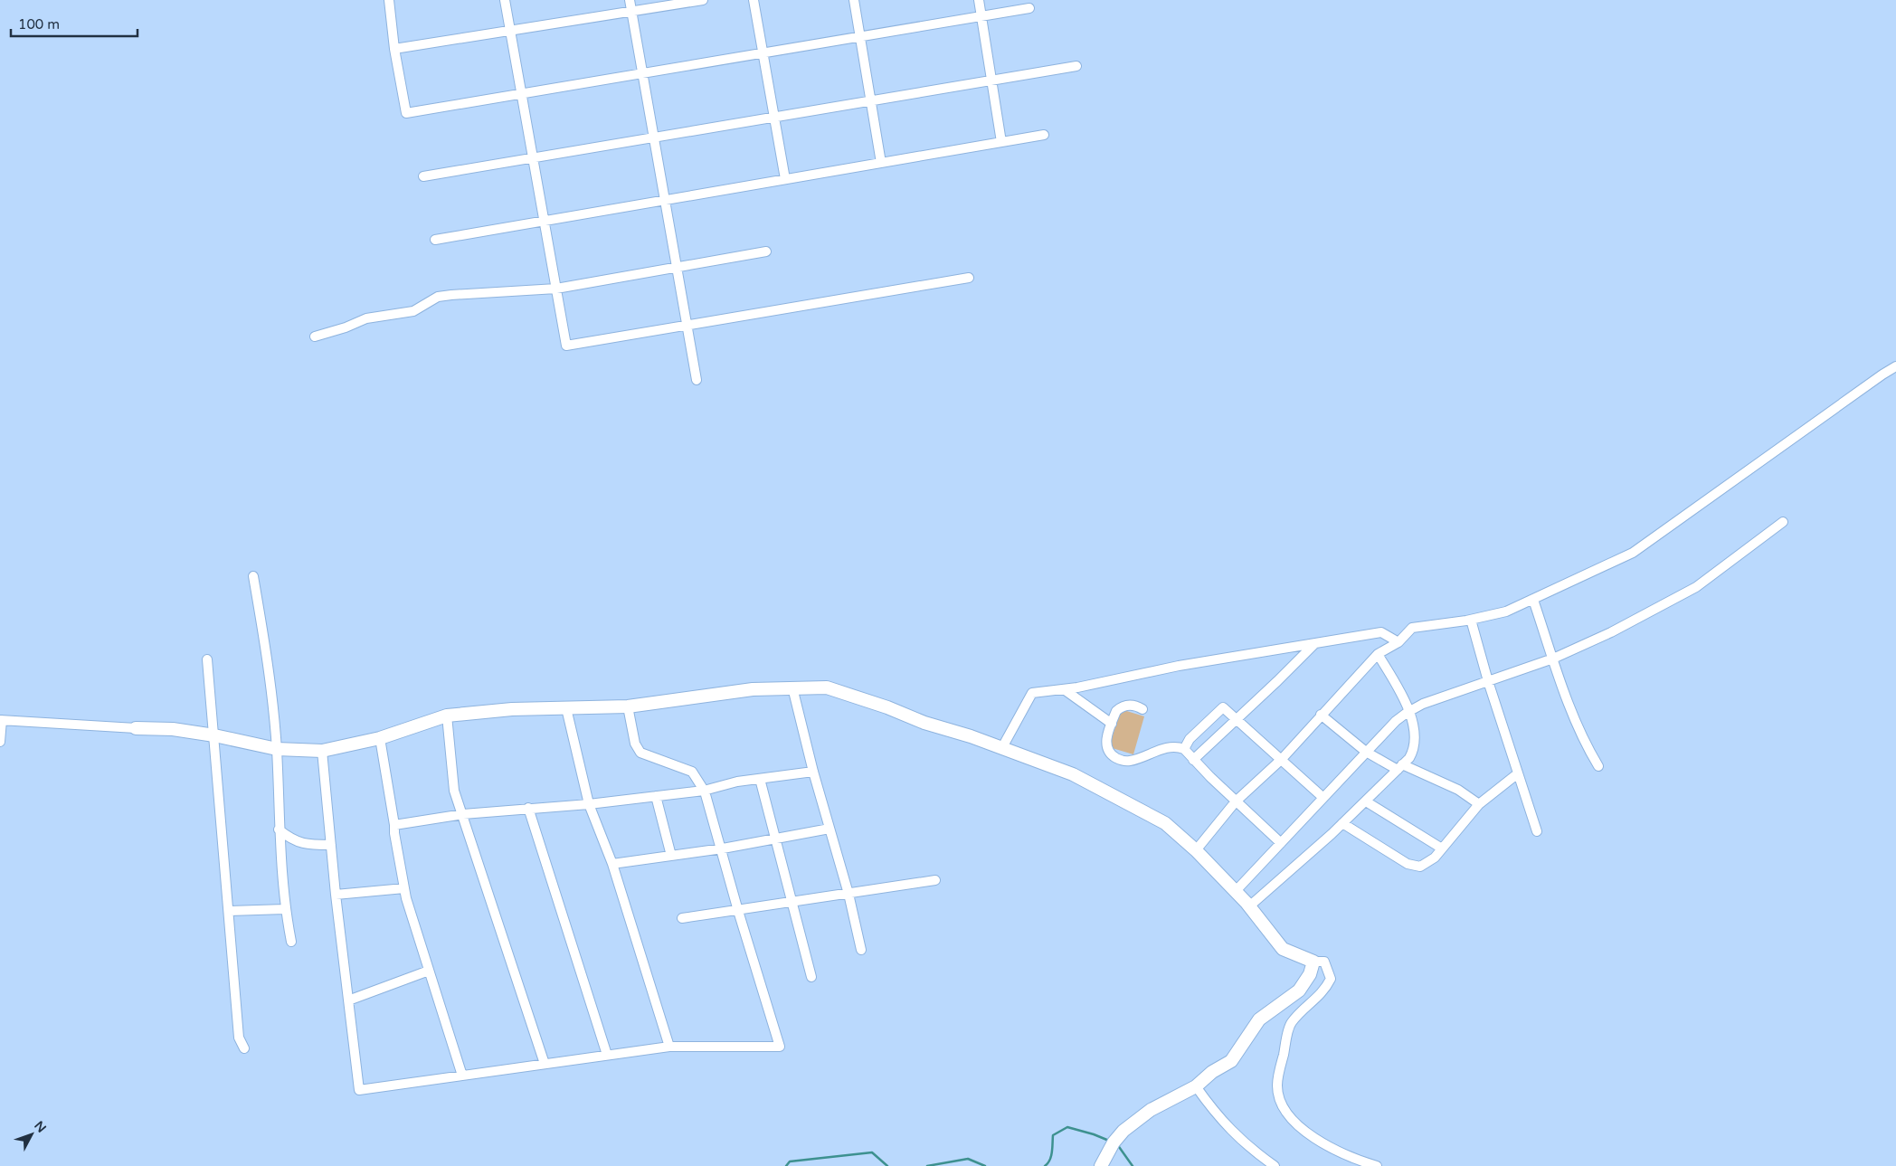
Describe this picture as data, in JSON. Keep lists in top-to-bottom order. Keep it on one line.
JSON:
{"scale_bar":"100 m","north":"top right"}
